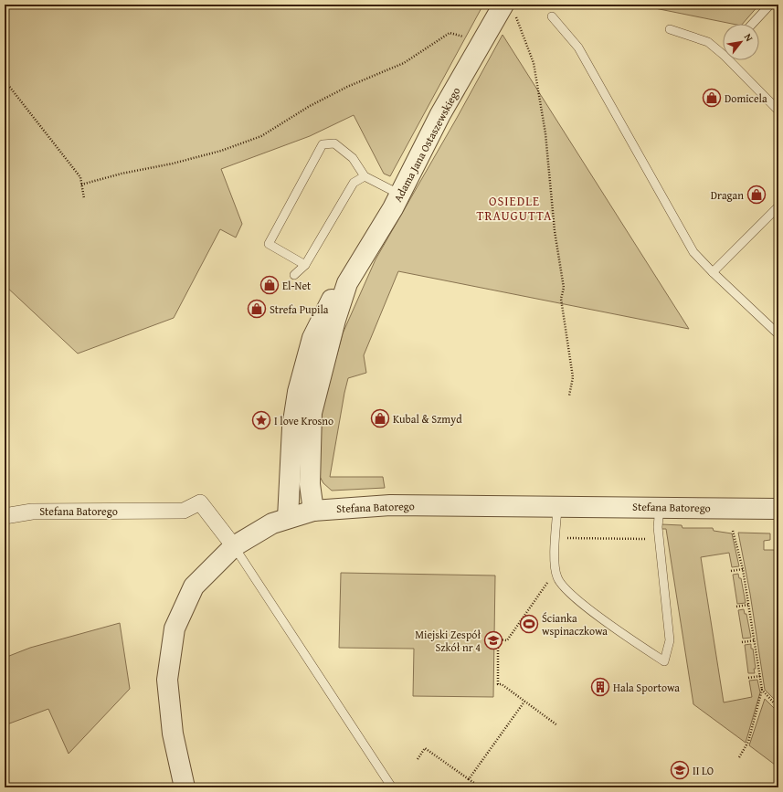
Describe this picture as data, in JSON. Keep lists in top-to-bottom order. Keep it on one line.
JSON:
{"streets":{"street":["Adama Jana Ostaszewskiego","Stefana Batorego"]},"crossings":[["Adama Jana Ostaszewskiego","Stefana Batorego"]],"districts":["OSIEDLE TRAUGUTTA"],"places":{"shop":["Domicela","Dragan","El-Net","Strefa Pupila","Kubal & Szmyd"],"place":["I love Krosno"],"sports":["Ścianka wspinaczkowa"],"school or university":["Miejski Zespół Szkół nr 4","II LO"],"building":["Hala Sportowa"]},"north":"top right"}
